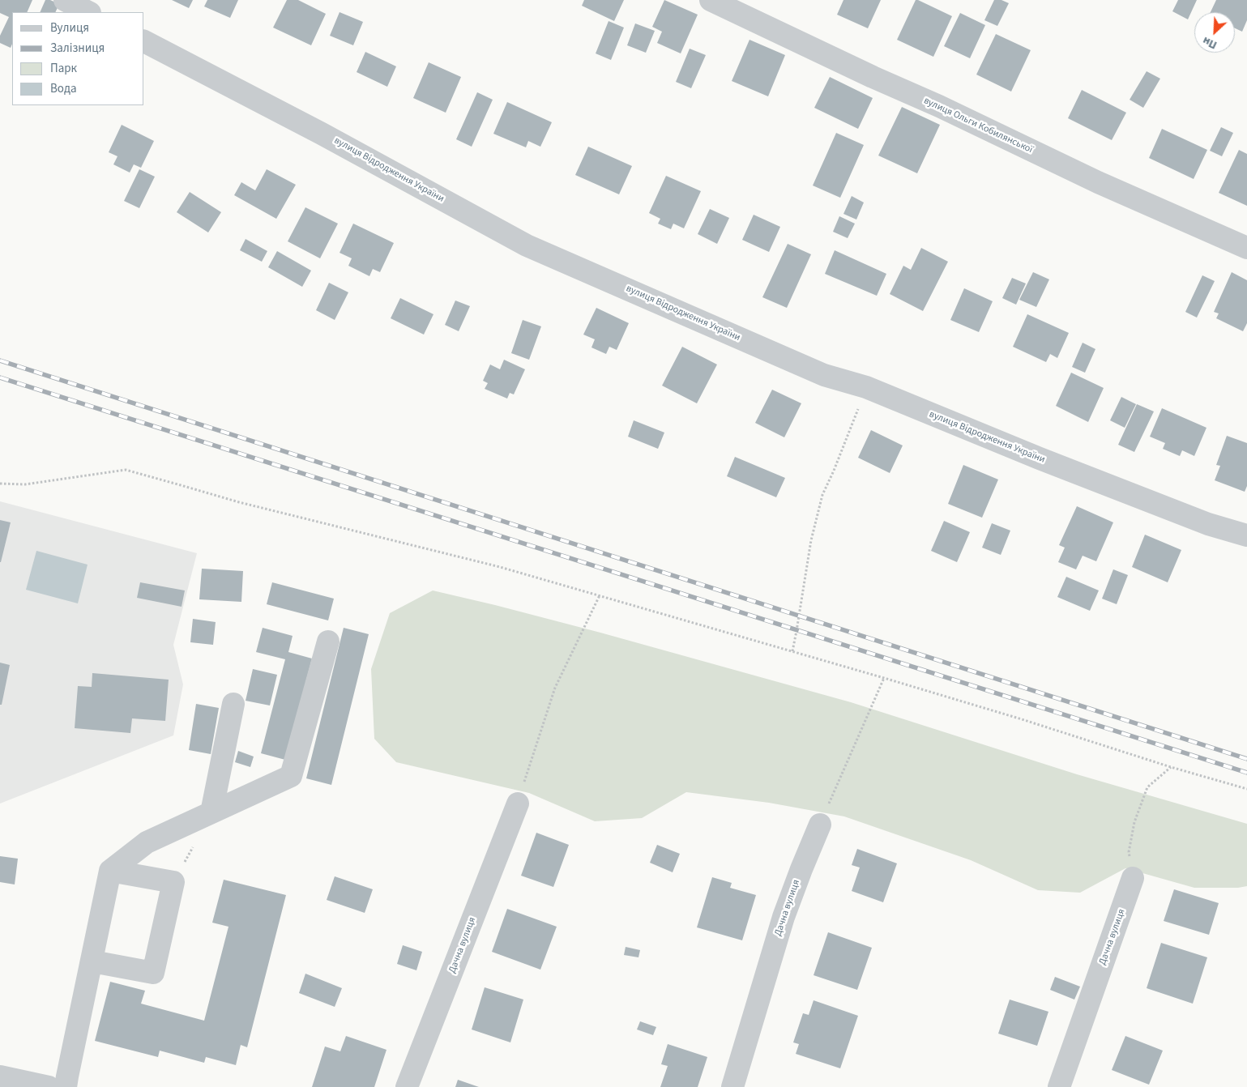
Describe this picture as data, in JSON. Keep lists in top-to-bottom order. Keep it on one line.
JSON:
{"streets":{"street":["вулиця Ольги Кобилянської","вулиця Відродження України","Дачна вулиця"]},"legend":["Вулиця","Залізниця","Парк","Вода"],"north":"bottom left"}
